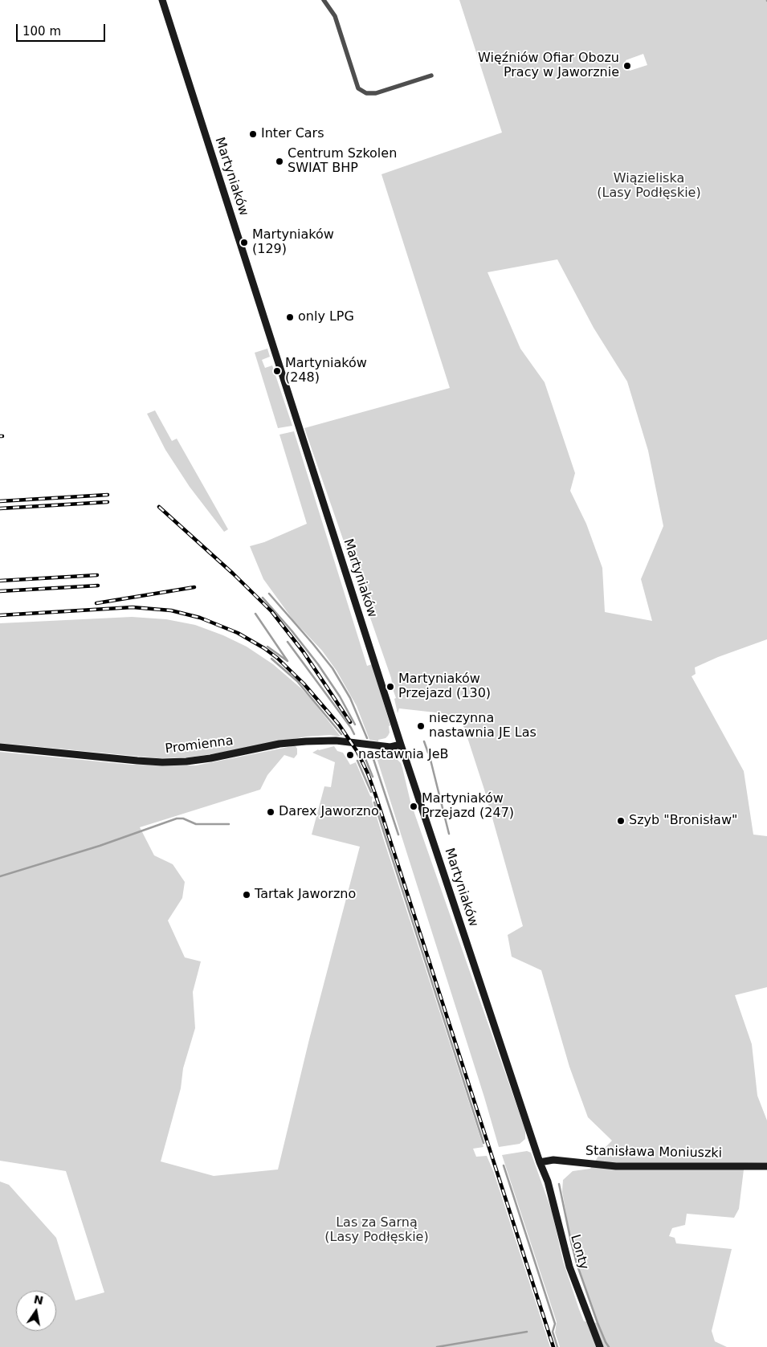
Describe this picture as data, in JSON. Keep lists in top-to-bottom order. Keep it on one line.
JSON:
{"streets":{"main road":["Martyniaków","Promienna","Stanisława Moniuszki","Lonty"]},"crossings":[["Martyniaków","Promienna"],["Martyniaków","Stanisława Moniuszki"],["Martyniaków","Lonty"],["Stanisława Moniuszki","Lonty"]],"parks":["Wiązieliska (Lasy Podłęskie)","Las za Sarną (Lasy Podłęskie)"],"places":["Więźniów Ofiar Obozu Pracy w Jaworznie","Inter Cars","Centrum Szkolen SWIAT BHP","Martyniaków (129)","only LPG","Martyniaków (248)","Martyniaków Przejazd (130)","nieczynna nastawnia JE Las","nastawnia JeB","Martyniaków Przejazd (247)","Darex Jaworzno","Szyb \"Bronisław\"","Tartak Jaworzno"],"scale_bar":"100 m","north":"top"}
